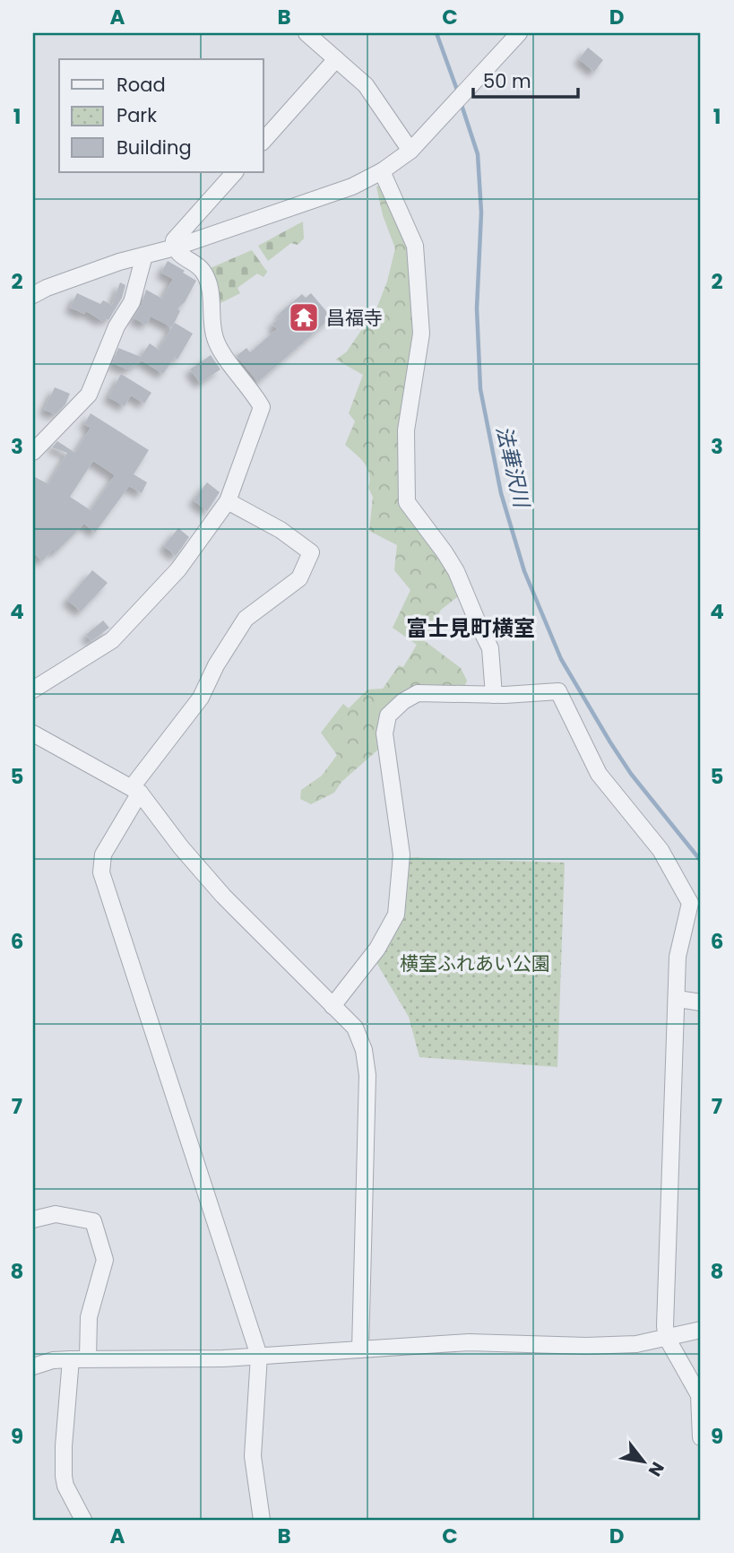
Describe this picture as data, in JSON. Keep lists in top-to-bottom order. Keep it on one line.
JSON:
{"districts":["富士見町横室"],"water":["法華沢川"],"parks":["横室ふれあい公園"],"places":{"temple":["昌福寺"]},"legend":["Road","Park","Building"],"scale_bar":"50 m","north":"bottom right","grid":{"columns":["A","B","C","D"],"rows":["1","2","3","4","5","6","7","8","9"]}}
